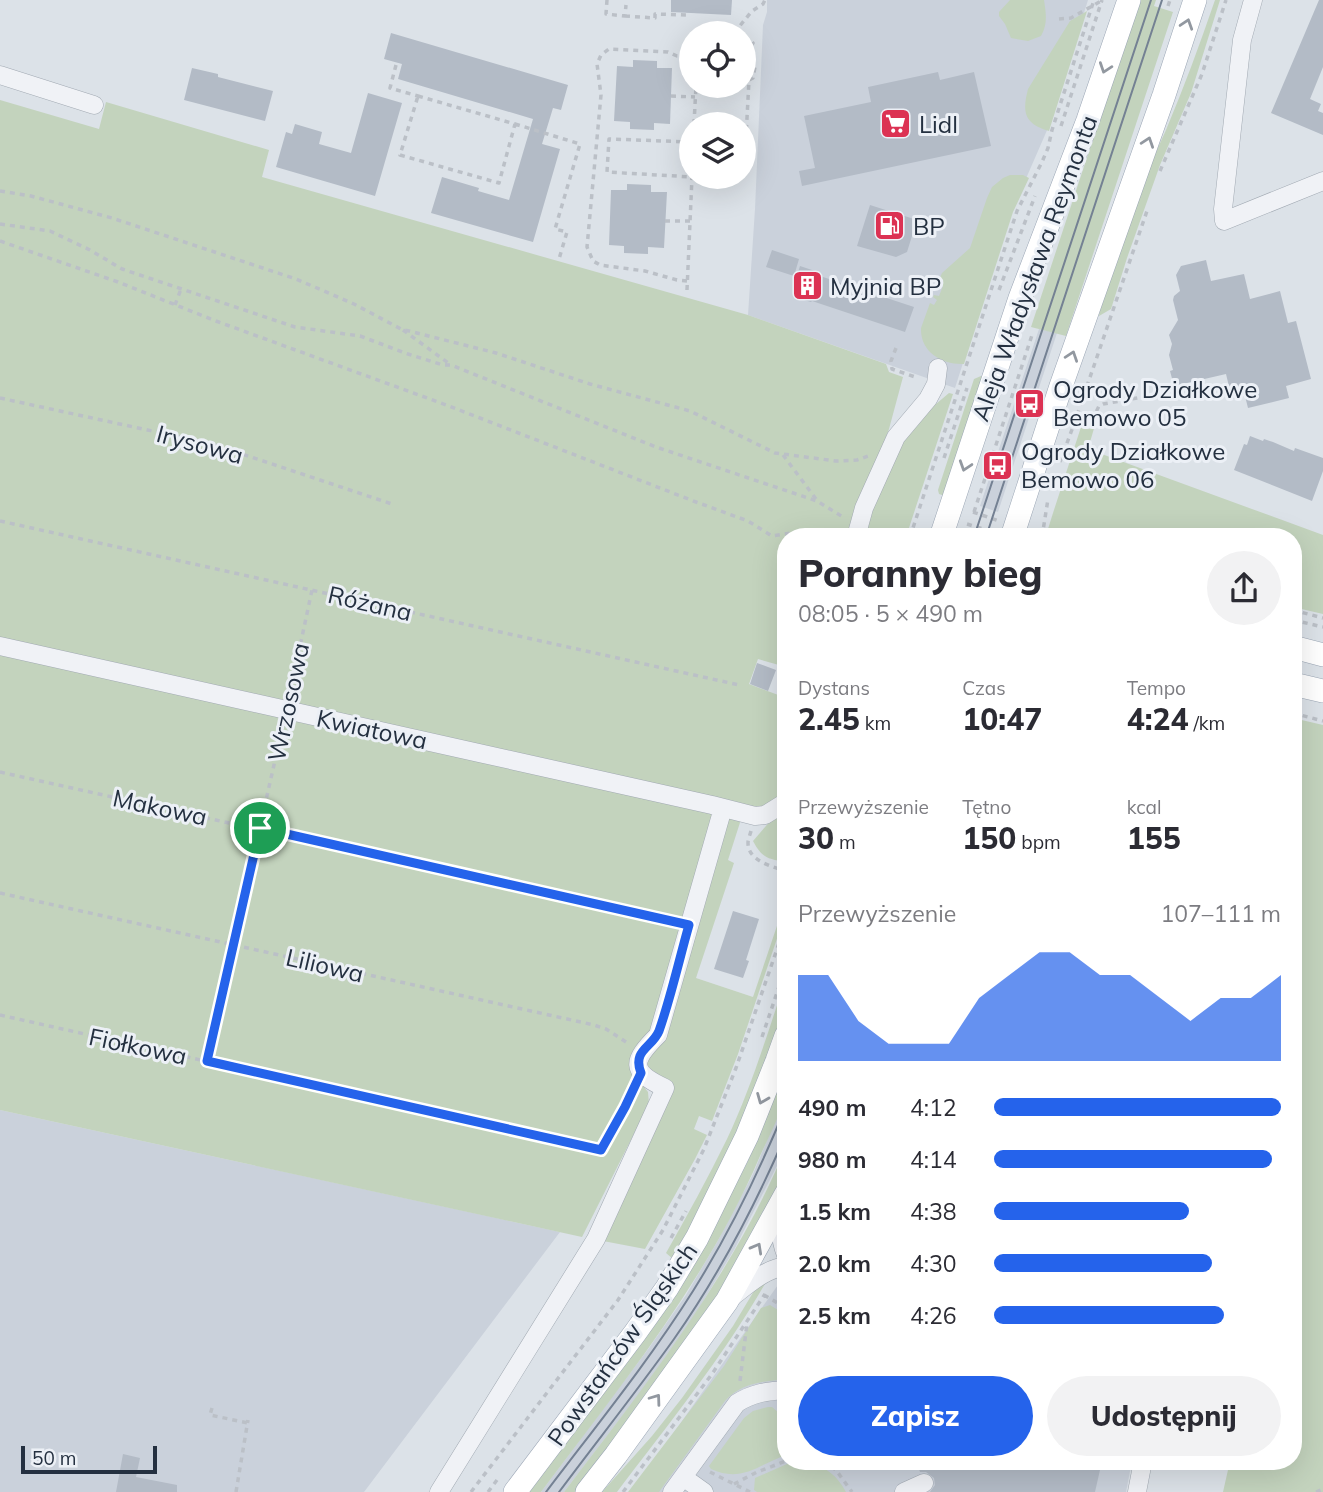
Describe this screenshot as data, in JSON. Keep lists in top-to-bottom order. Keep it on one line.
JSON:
{"streets":{"main road":["Aleja Władysława Reymonta","Powstańców Śląskich"],"street":["Kwiatowa"],"path":["Irysowa","Różana","Wrzosowa","Makowa","Liliowa","Fiołkowa"]},"crossings":[["Różana","Wrzosowa"],["Wrzosowa","Kwiatowa"],["Wrzosowa","Makowa"],["Wrzosowa","Liliowa"],["Wrzosowa","Fiołkowa"],["Liliowa","Fiołkowa"]],"places":{"supermarket":["Lidl"],"fuel station":["BP"],"building":["Myjnia BP"],"bus stop":["Ogrody Działkowe Bemowo 05","Ogrody Działkowe Bemowo 06"]},"scale_bar":"50 m","page":{"heading":["Poranny bieg","08:05 · 5 × 490 m"],"stats":[["Dystans","2.45 km"],["Czas","10:47"],["Tempo","4:24 /km"],["Przewyższenie","30 m"],["Tętno","150 bpm"],["kcal","155"]],"chart":["Przewyższenie","107–111 m"],"list":[{"name":"490 m","note":"4:12"},{"name":"980 m","note":"4:14"},{"name":"1.5 km","note":"4:38"},{"name":"2.0 km","note":"4:30"},{"name":"2.5 km","note":"4:26"}],"buttons":["Zapisz","Udostępnij"],"scale":"50 m"}}
